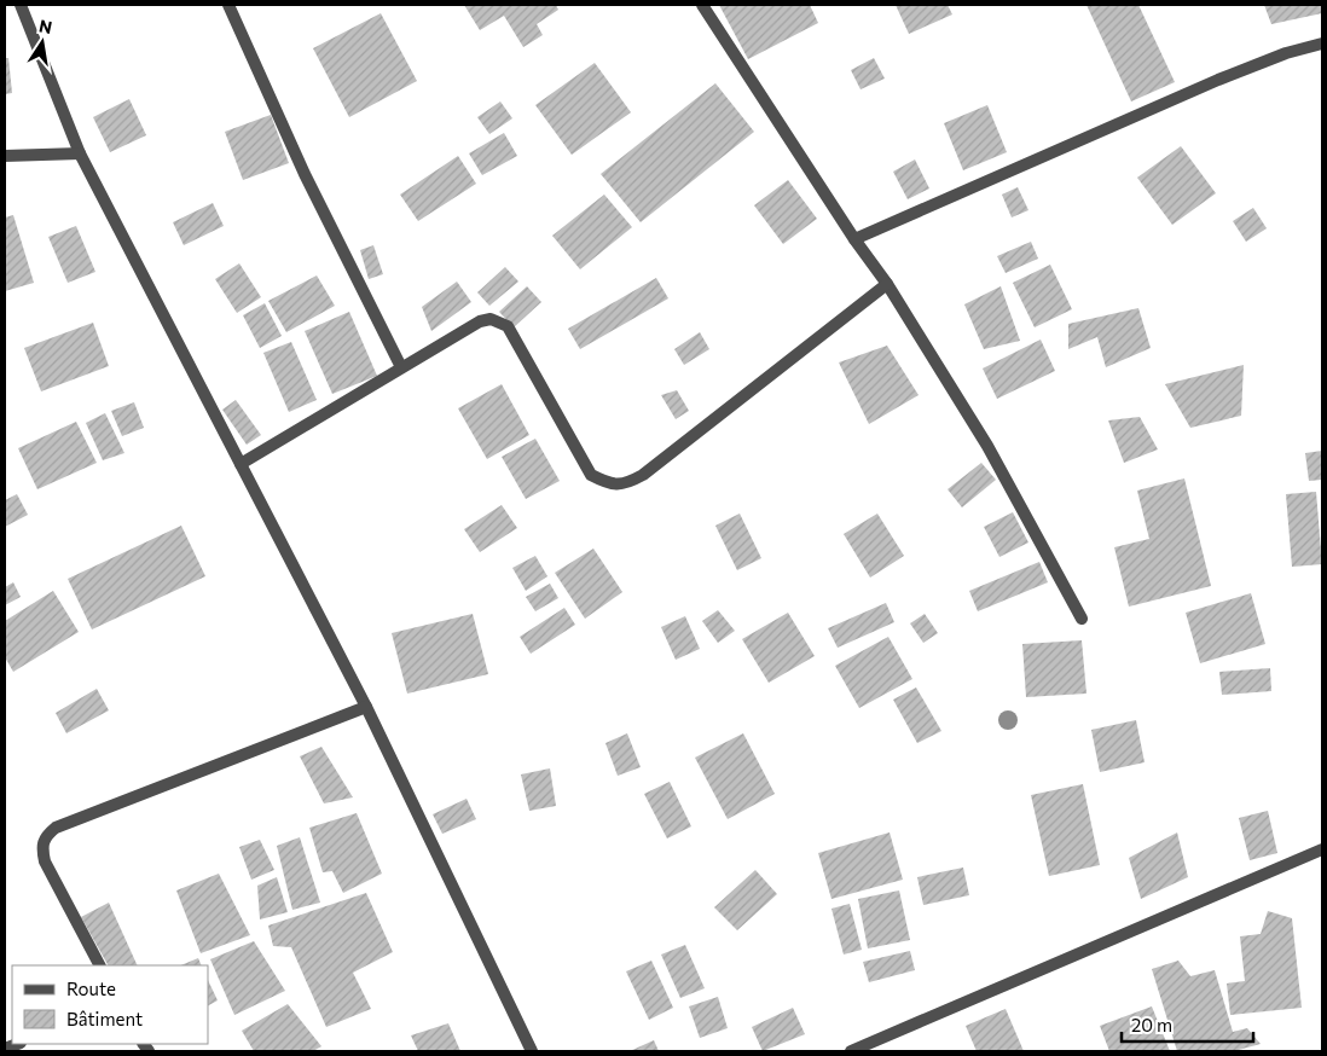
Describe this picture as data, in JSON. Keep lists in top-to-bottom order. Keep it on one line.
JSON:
{"legend":["Route","Bâtiment"],"scale_bar":"20 m","north":"top"}
